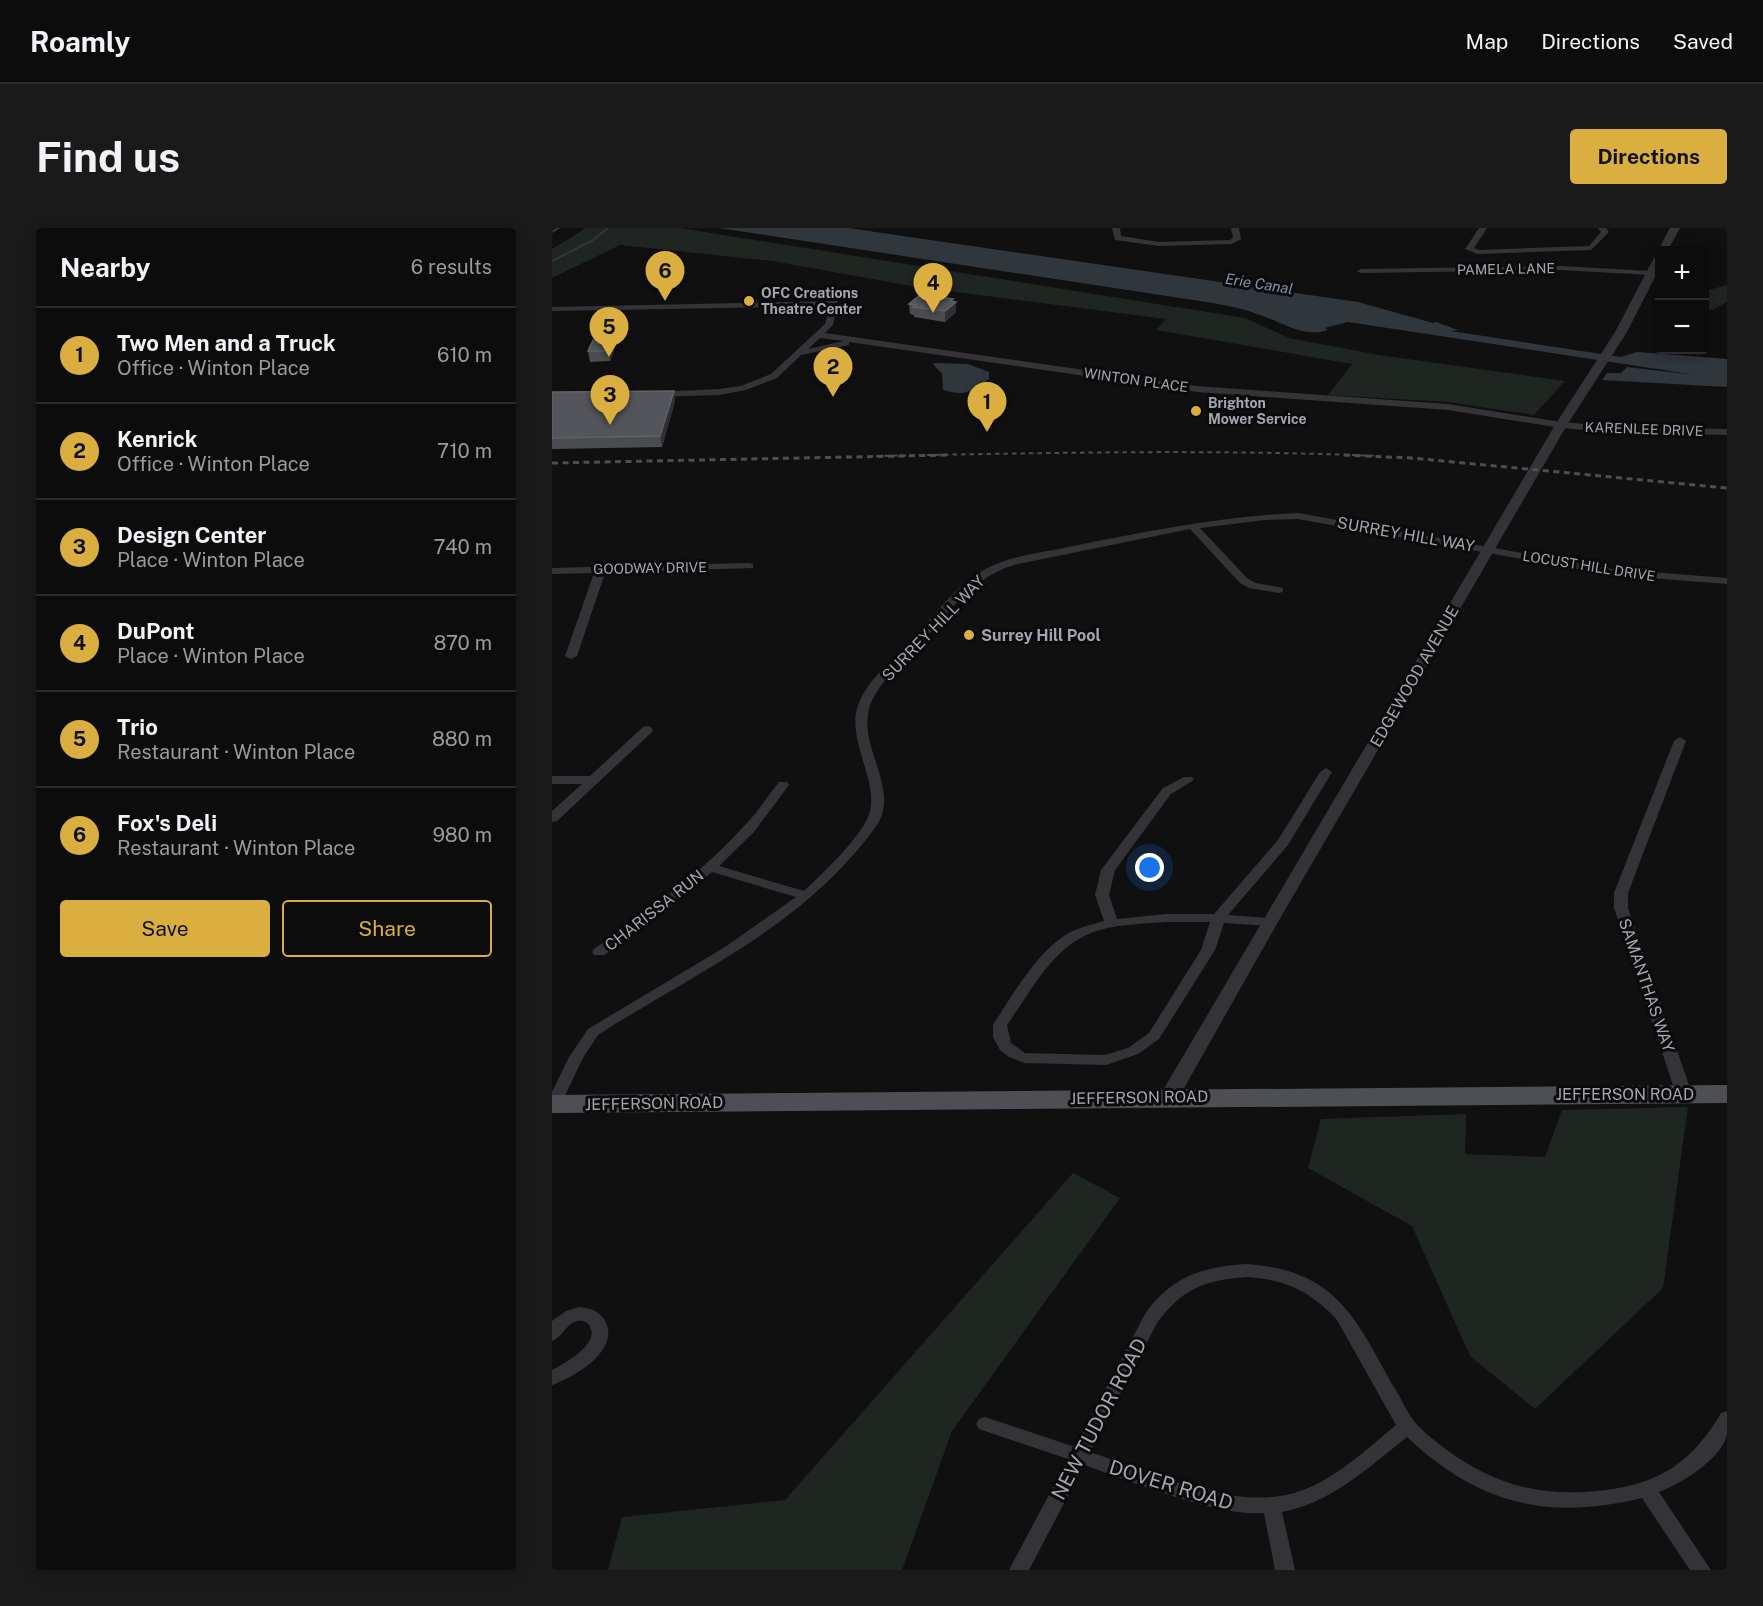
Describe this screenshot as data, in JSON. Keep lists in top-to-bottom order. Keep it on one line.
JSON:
{"streets":{"main road":["JEFFERSON ROAD"],"street":["PAMELA LANE","WINTON PLACE","KARENLEE DRIVE","SURREY HILL WAY","LOCUST HILL DRIVE","GOODWAY DRIVE","EDGEWOOD AVENUE","CHARISSA RUN","SAMANTHAS WAY","NEW TUDOR ROAD","DOVER ROAD"]},"crossings":[["PAMELA LANE","EDGEWOOD AVENUE"],["WINTON PLACE","KARENLEE DRIVE"],["WINTON PLACE","EDGEWOOD AVENUE"],["KARENLEE DRIVE","EDGEWOOD AVENUE"],["SURREY HILL WAY","LOCUST HILL DRIVE"],["SURREY HILL WAY","EDGEWOOD AVENUE"],["SURREY HILL WAY","CHARISSA RUN"],["SURREY HILL WAY","JEFFERSON ROAD"],["LOCUST HILL DRIVE","EDGEWOOD AVENUE"],["EDGEWOOD AVENUE","JEFFERSON ROAD"],["SAMANTHAS WAY","JEFFERSON ROAD"],["NEW TUDOR ROAD","DOVER ROAD"]],"water":["Erie Canal"],"places":["OFC Creations Theatre Center","Brighton Mower Service","Surrey Hill Pool"],"page":{"header":"Roamly","nav":["Map","Directions","Saved"],"buttons":["Directions",["Save","Share"]],"title":"Find us","heading":["Nearby","6 results"],"map_buttons":["+","−"],"pins":["6","4","5","2","3","1"],"list":[{"mark":"1","name":"Two Men and a Truck","note":"Office · Winton Place","value":"610 m"},{"mark":"2","name":"Kenrick","note":"Office · Winton Place","value":"710 m"},{"mark":"3","name":"Design Center","note":"Place · Winton Place","value":"740 m"},{"mark":"4","name":"DuPont","note":"Place · Winton Place","value":"870 m"},{"mark":"5","name":"Trio","note":"Restaurant · Winton Place","value":"880 m"},{"mark":"6","name":"Fox's Deli","note":"Restaurant · Winton Place","value":"980 m"}]}}
